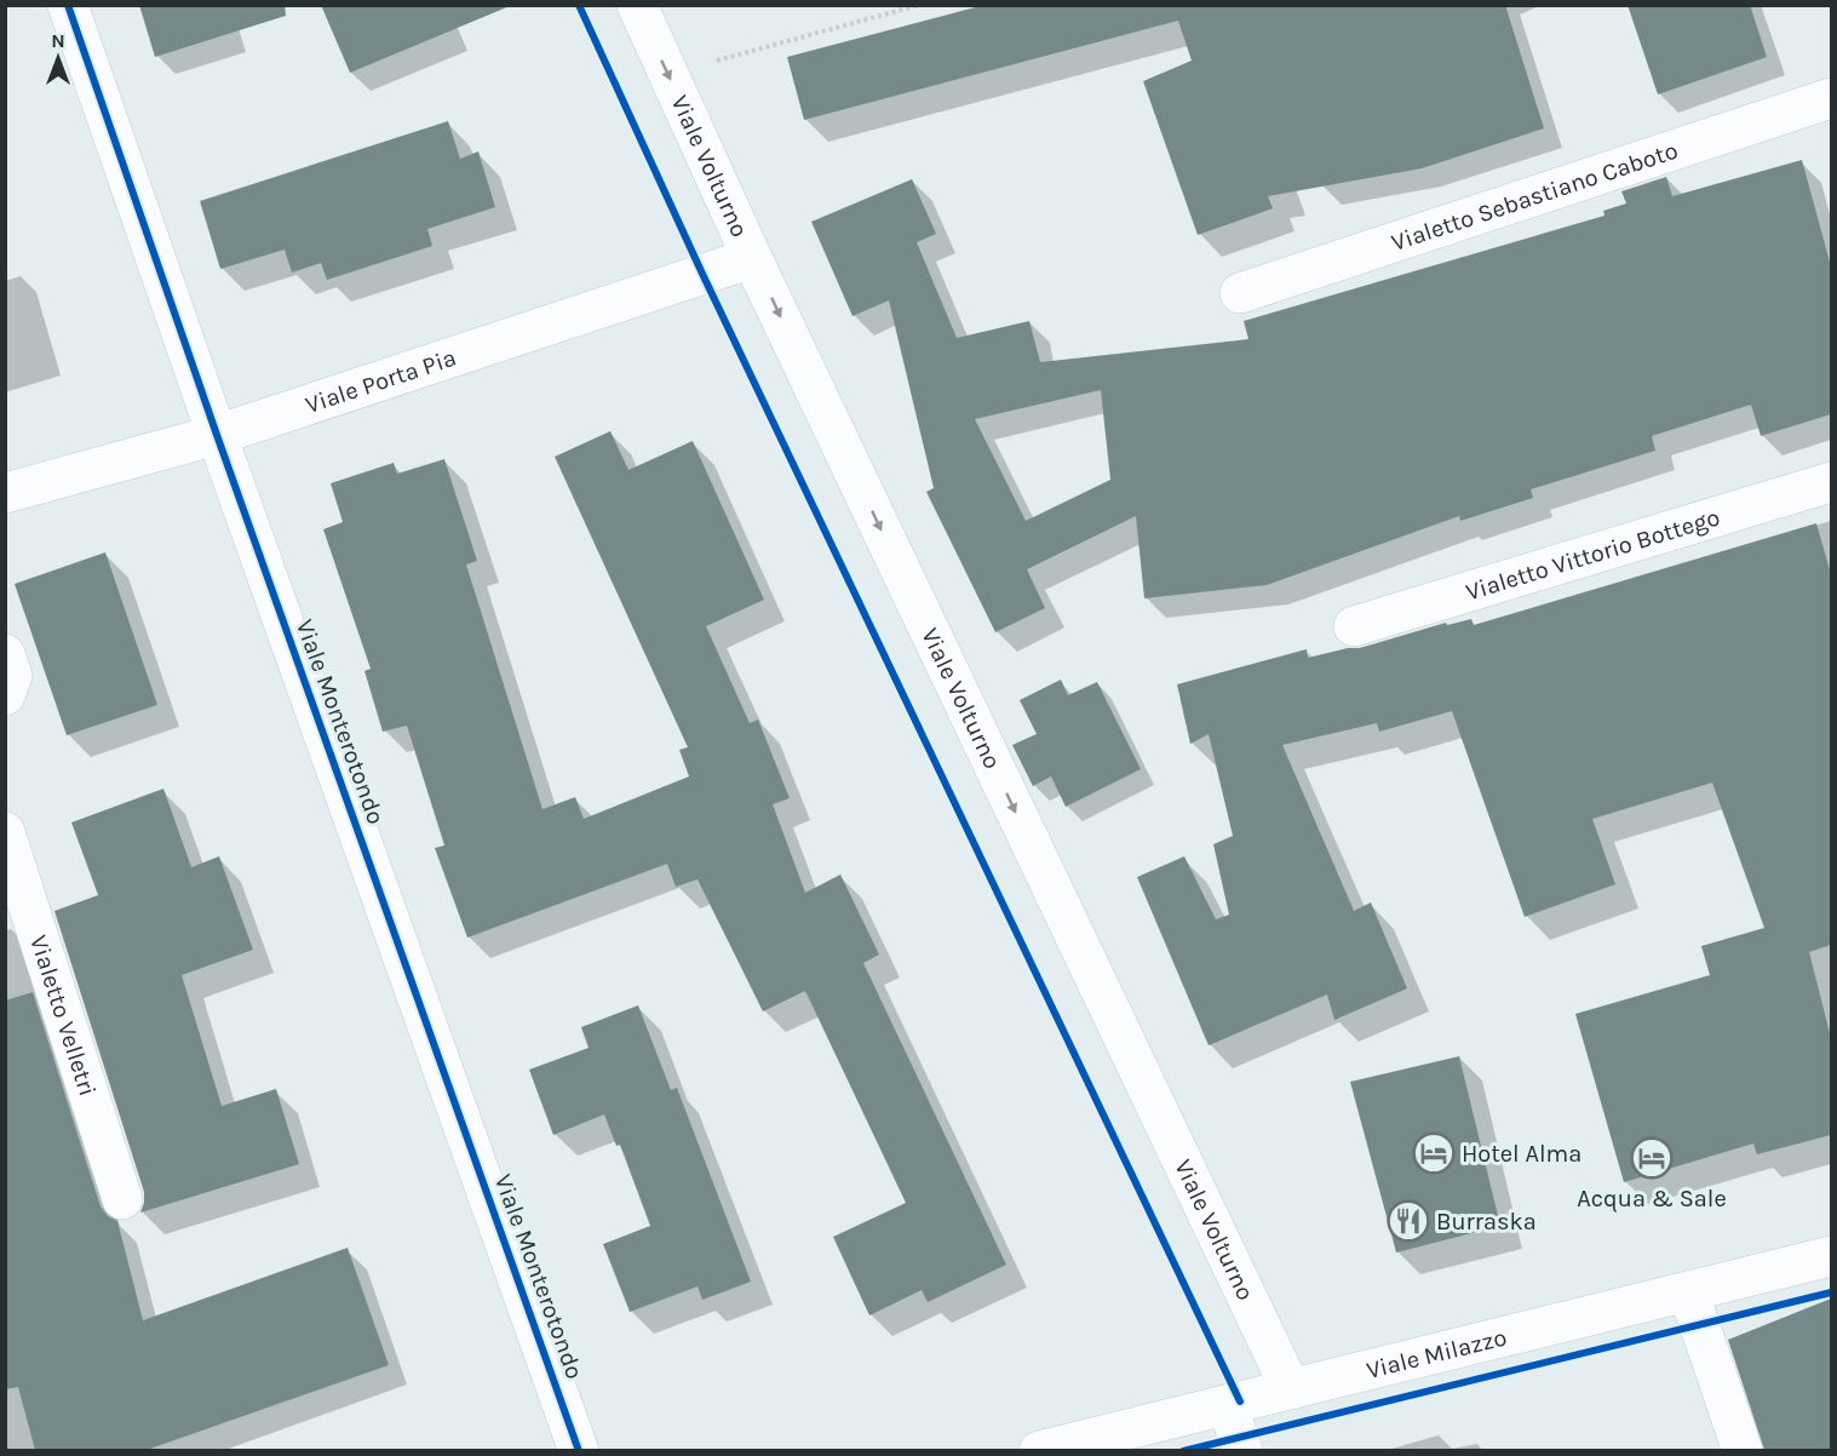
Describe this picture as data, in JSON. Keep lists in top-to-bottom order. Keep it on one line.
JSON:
{"streets":{"street":["Viale Volturno","Vialetto Sebastiano Caboto","Viale Porta Pia","Vialetto Vittorio Bottego","Viale Monterotondo","Vialetto Velletri","Viale Milazzo"]},"crossings":[["Viale Volturno","Viale Porta Pia"],["Viale Volturno","Viale Milazzo"],["Viale Porta Pia","Viale Monterotondo"]],"one_way":["Viale Volturno"],"places":{"hotel":["Hotel Alma","Acqua & Sale"],"restaurant":["Burraska"]},"north":"top"}
